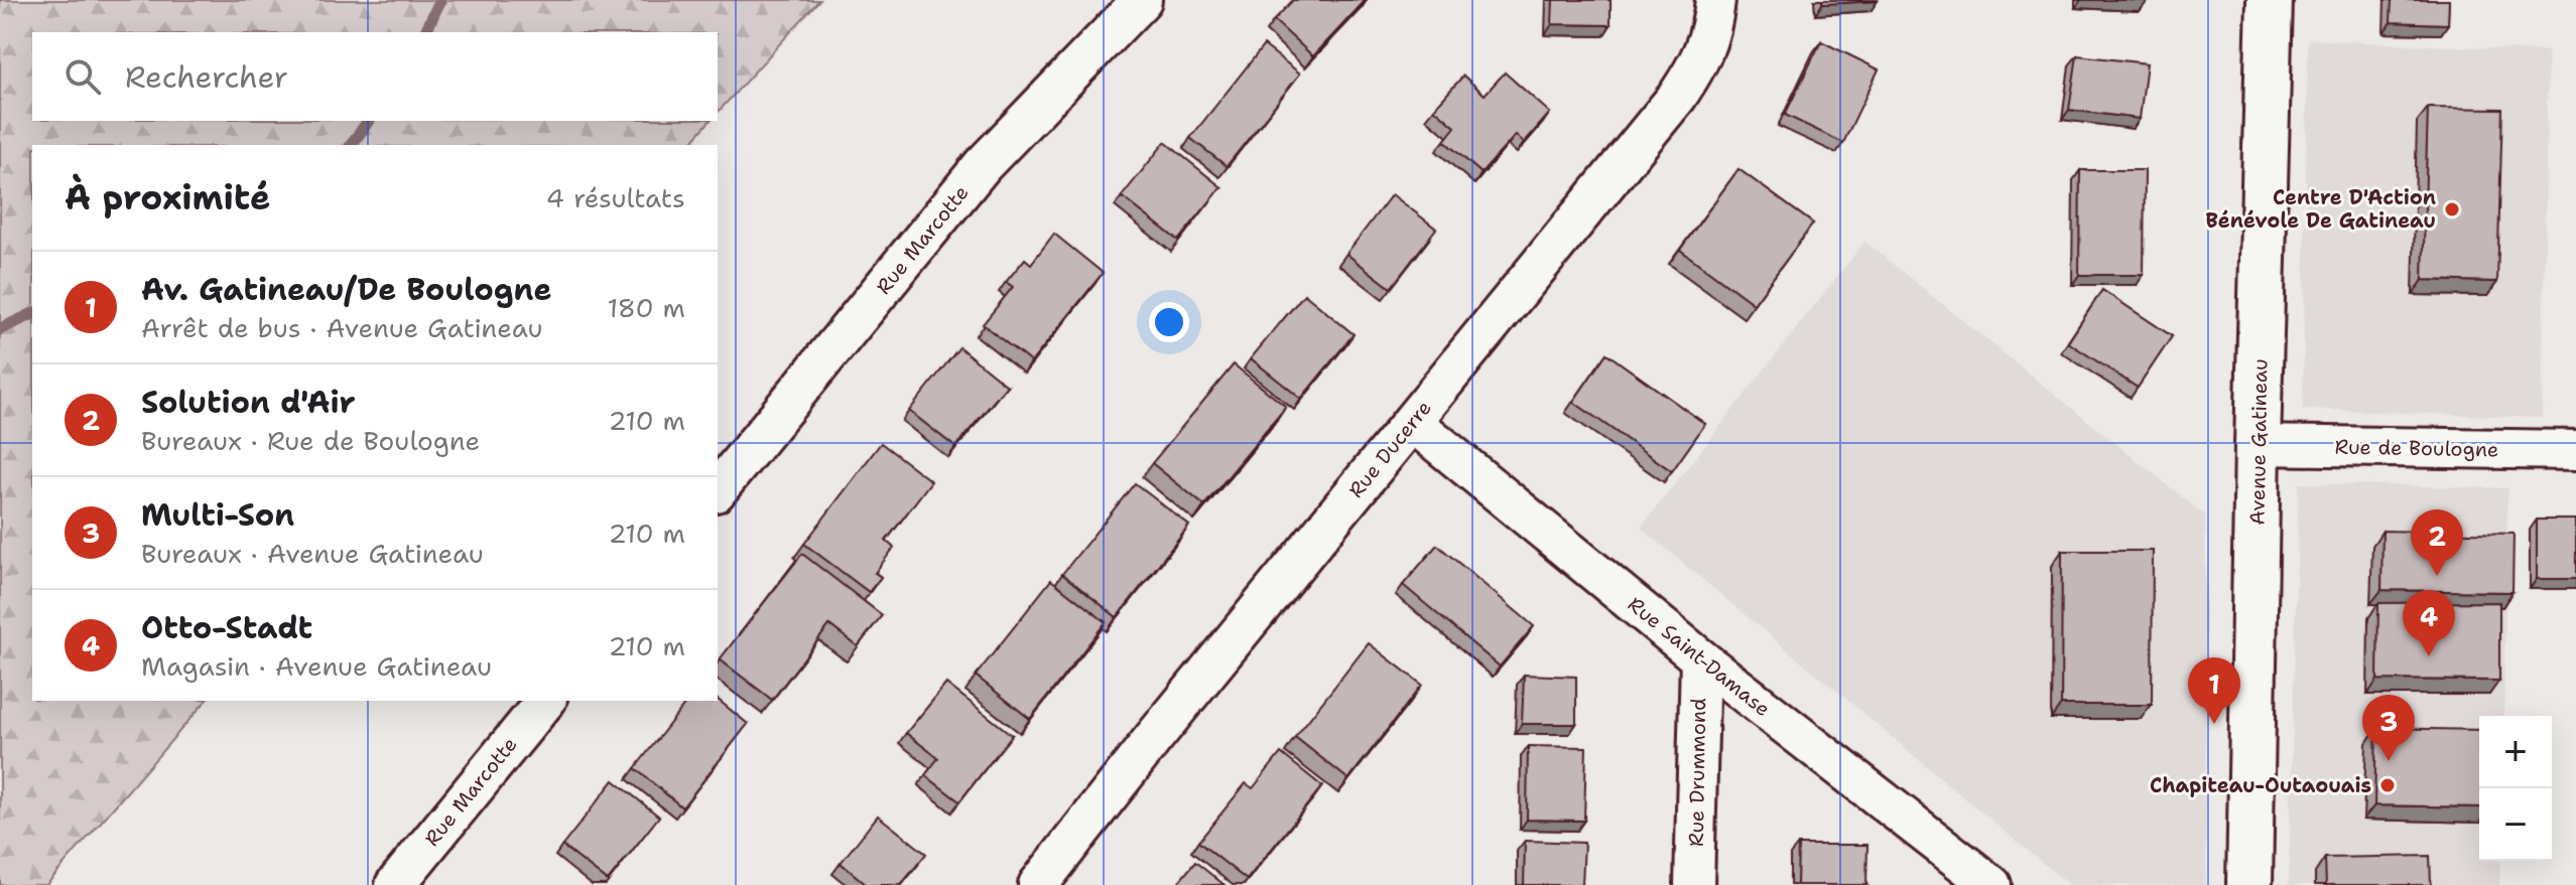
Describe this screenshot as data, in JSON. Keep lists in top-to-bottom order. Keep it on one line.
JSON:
{"streets":{"street":["Rue Marcotte","Avenue Gatineau","Rue de Boulogne","Rue Ducerre","Rue Saint-Damase","Rue Drummond"]},"crossings":[["Avenue Gatineau","Rue de Boulogne"],["Rue Ducerre","Rue Saint-Damase"],["Rue Saint-Damase","Rue Drummond"]],"places":["Centre D'Action Bénévole De Gatineau","Chapiteau-Outaouais"],"page":{"search":"Rechercher","heading":["À proximité","4 résultats"],"list":[{"mark":"1","name":"Av. Gatineau/De Boulogne","note":"Arrêt de bus · Avenue Gatineau","value":"180 m"},{"mark":"2","name":"Solution d'Air","note":"Bureaux · Rue de Boulogne","value":"210 m"},{"mark":"3","name":"Multi-Son","note":"Bureaux · Avenue Gatineau","value":"210 m"},{"mark":"4","name":"Otto-Stadt","note":"Magasin · Avenue Gatineau","value":"210 m"}],"pins":["2","4","1","3"],"map_buttons":["+","−"]}}
